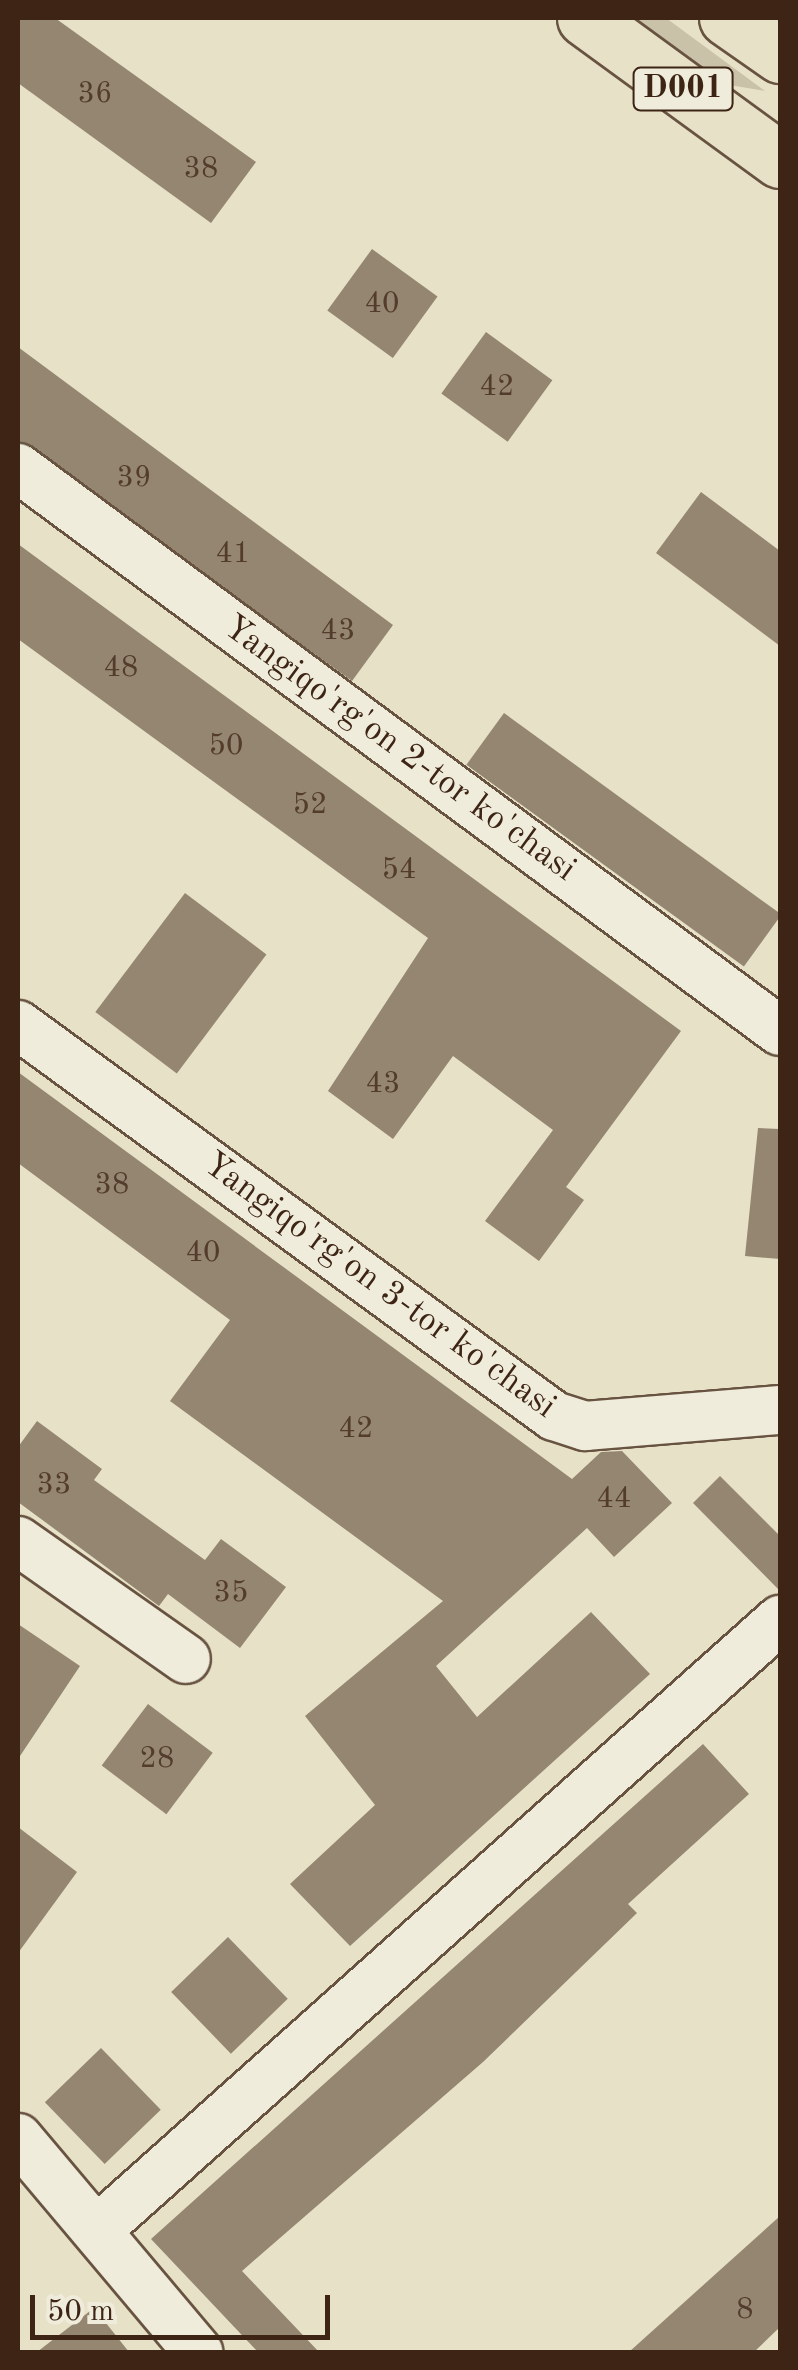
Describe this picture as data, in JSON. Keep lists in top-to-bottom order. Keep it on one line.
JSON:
{"streets":{"highway":["D001"],"street":["Yangiqo'rg'on 2-tor ko'chasi","Yangiqo'rg'on 3-tor ko'chasi"]},"house_numbers":["36","38","40","42","39","41","43","48","50","52","54","43","38","40","42","33","44","35","28","8"],"scale_bar":"50 m"}
